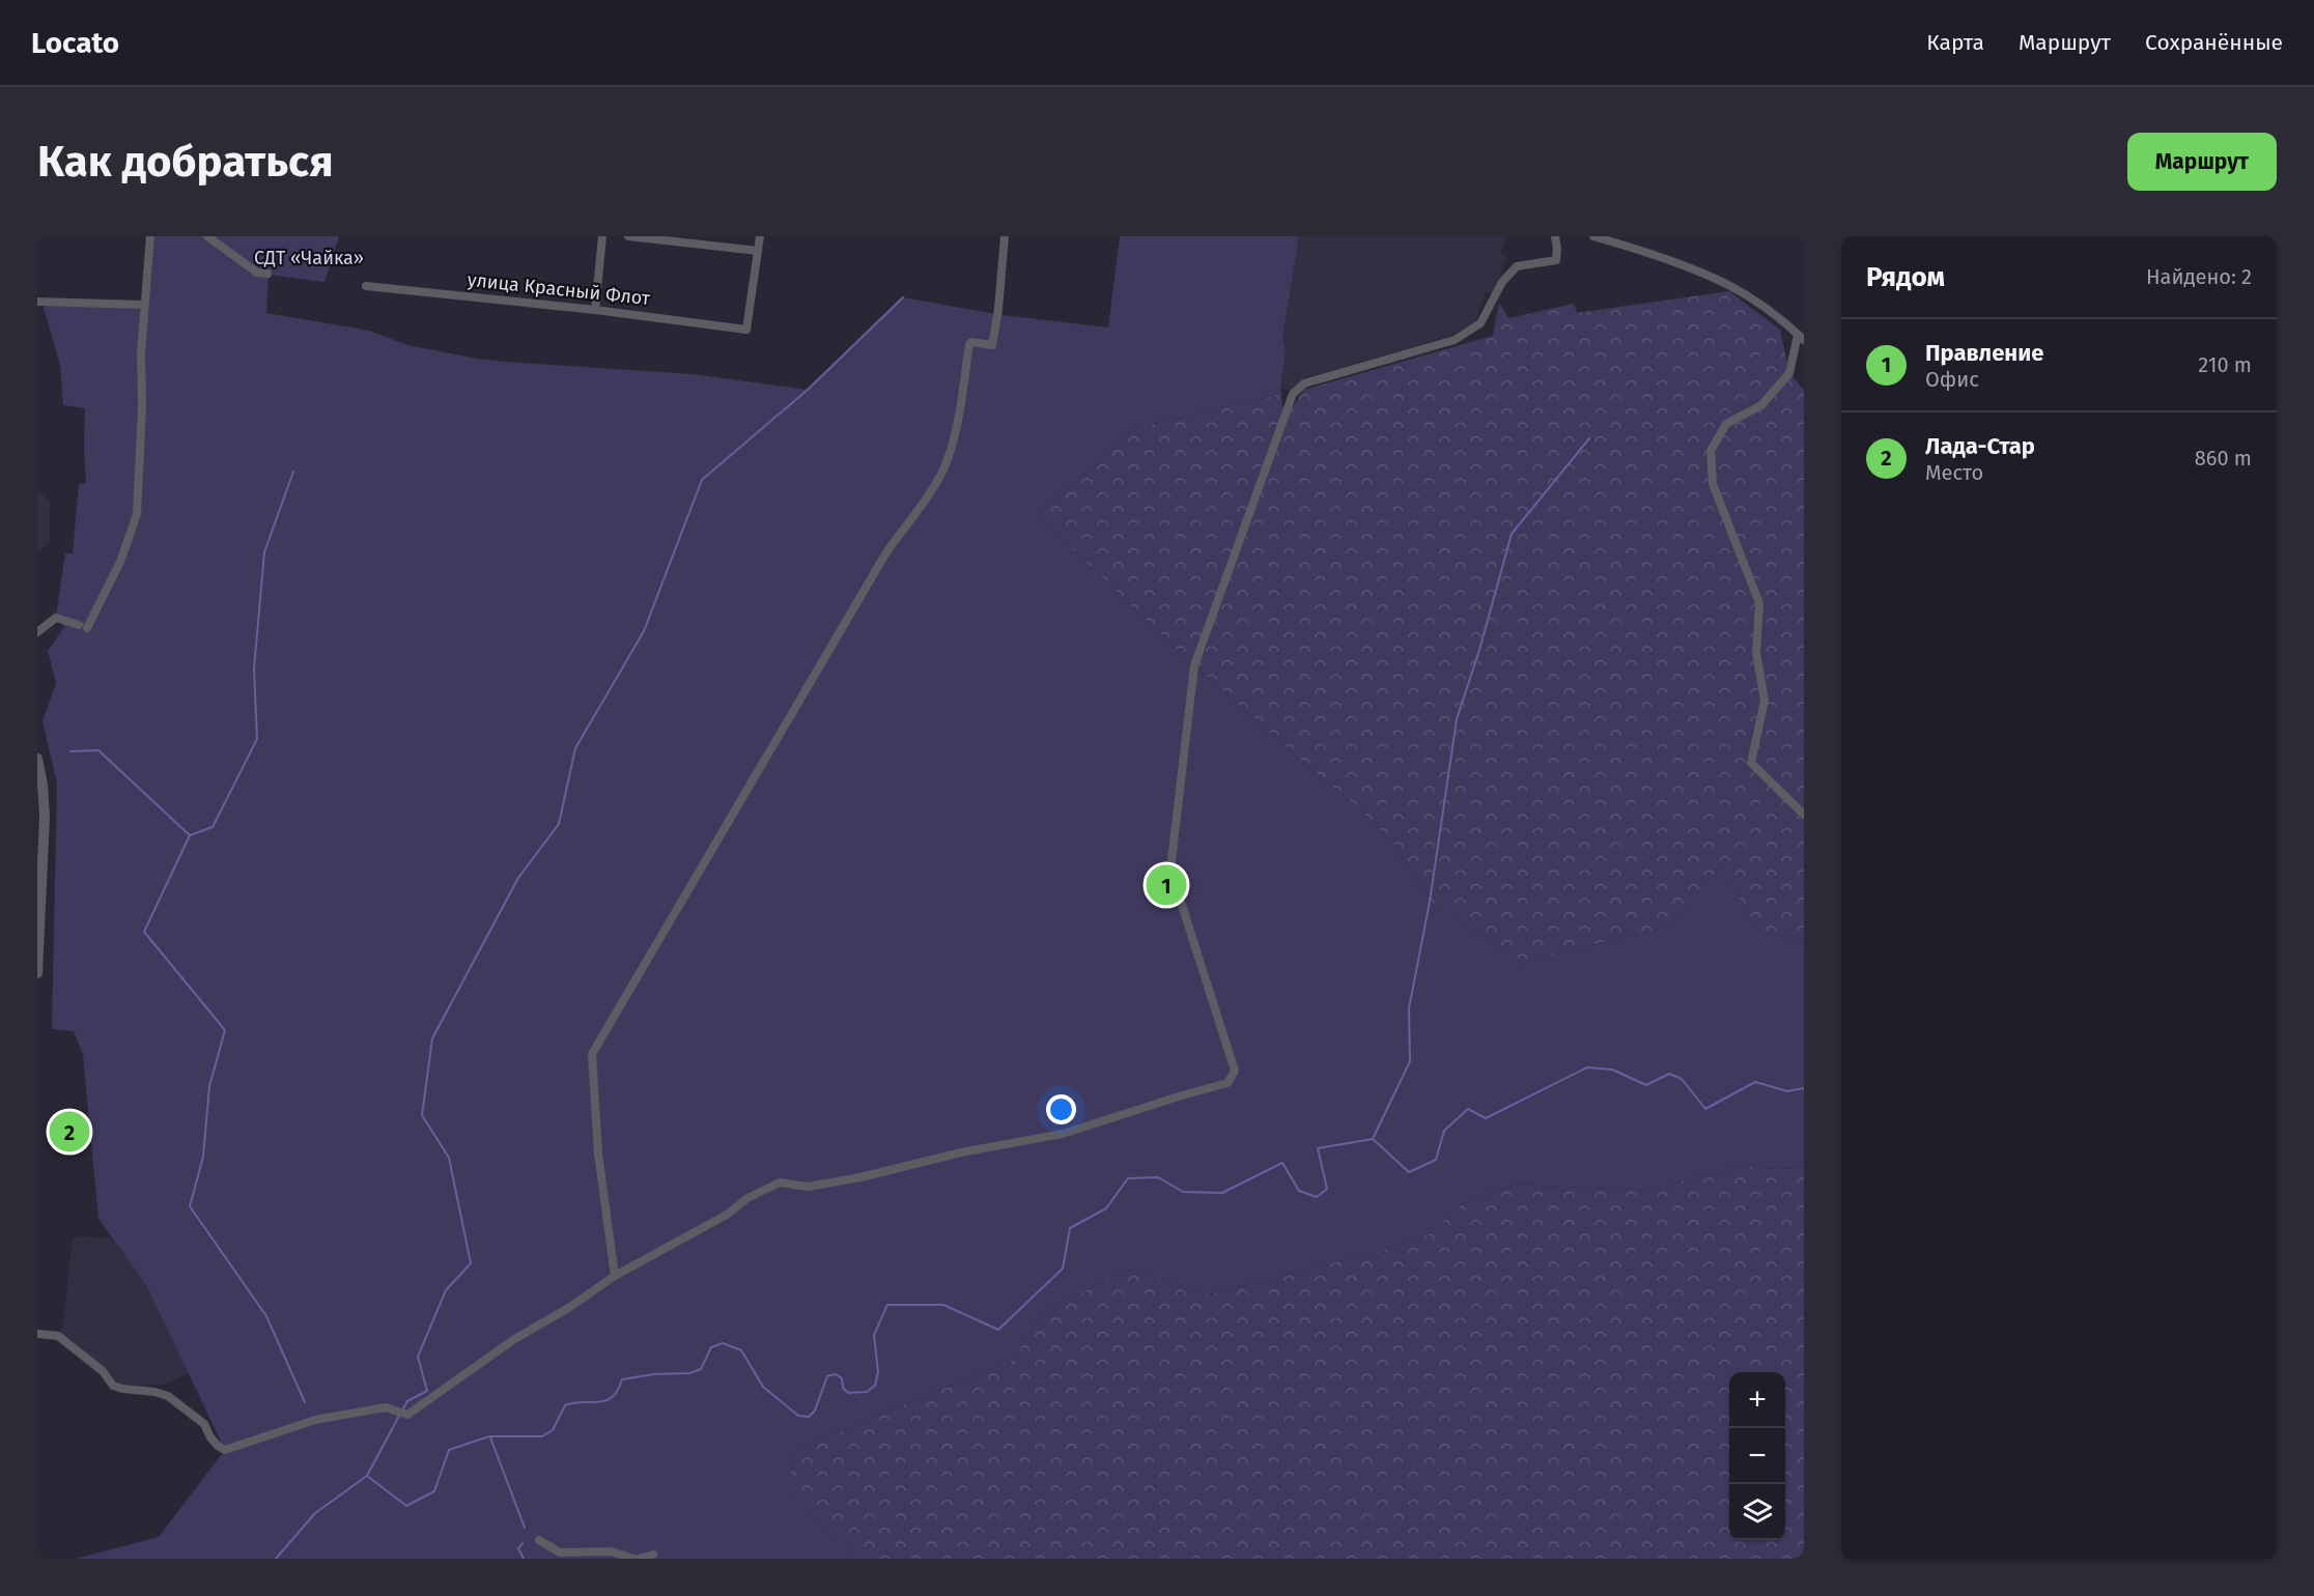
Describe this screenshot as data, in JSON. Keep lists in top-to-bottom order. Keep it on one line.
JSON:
{"streets":{"street":["улица Красный Флот"]},"parks":["СДТ «Чайка»"],"page":{"header":"Locato","nav":["Карта","Маршрут","Сохранённые"],"buttons":"Маршрут","title":"Как добраться","heading":["Рядом","Найдено: 2"],"list":[{"mark":"1","name":"Правление","note":"Офис","value":"210 m"},{"mark":"2","name":"Лада-Стар","note":"Место","value":"860 m"}],"pins":["1","2"],"map_buttons":["+","−"]}}
